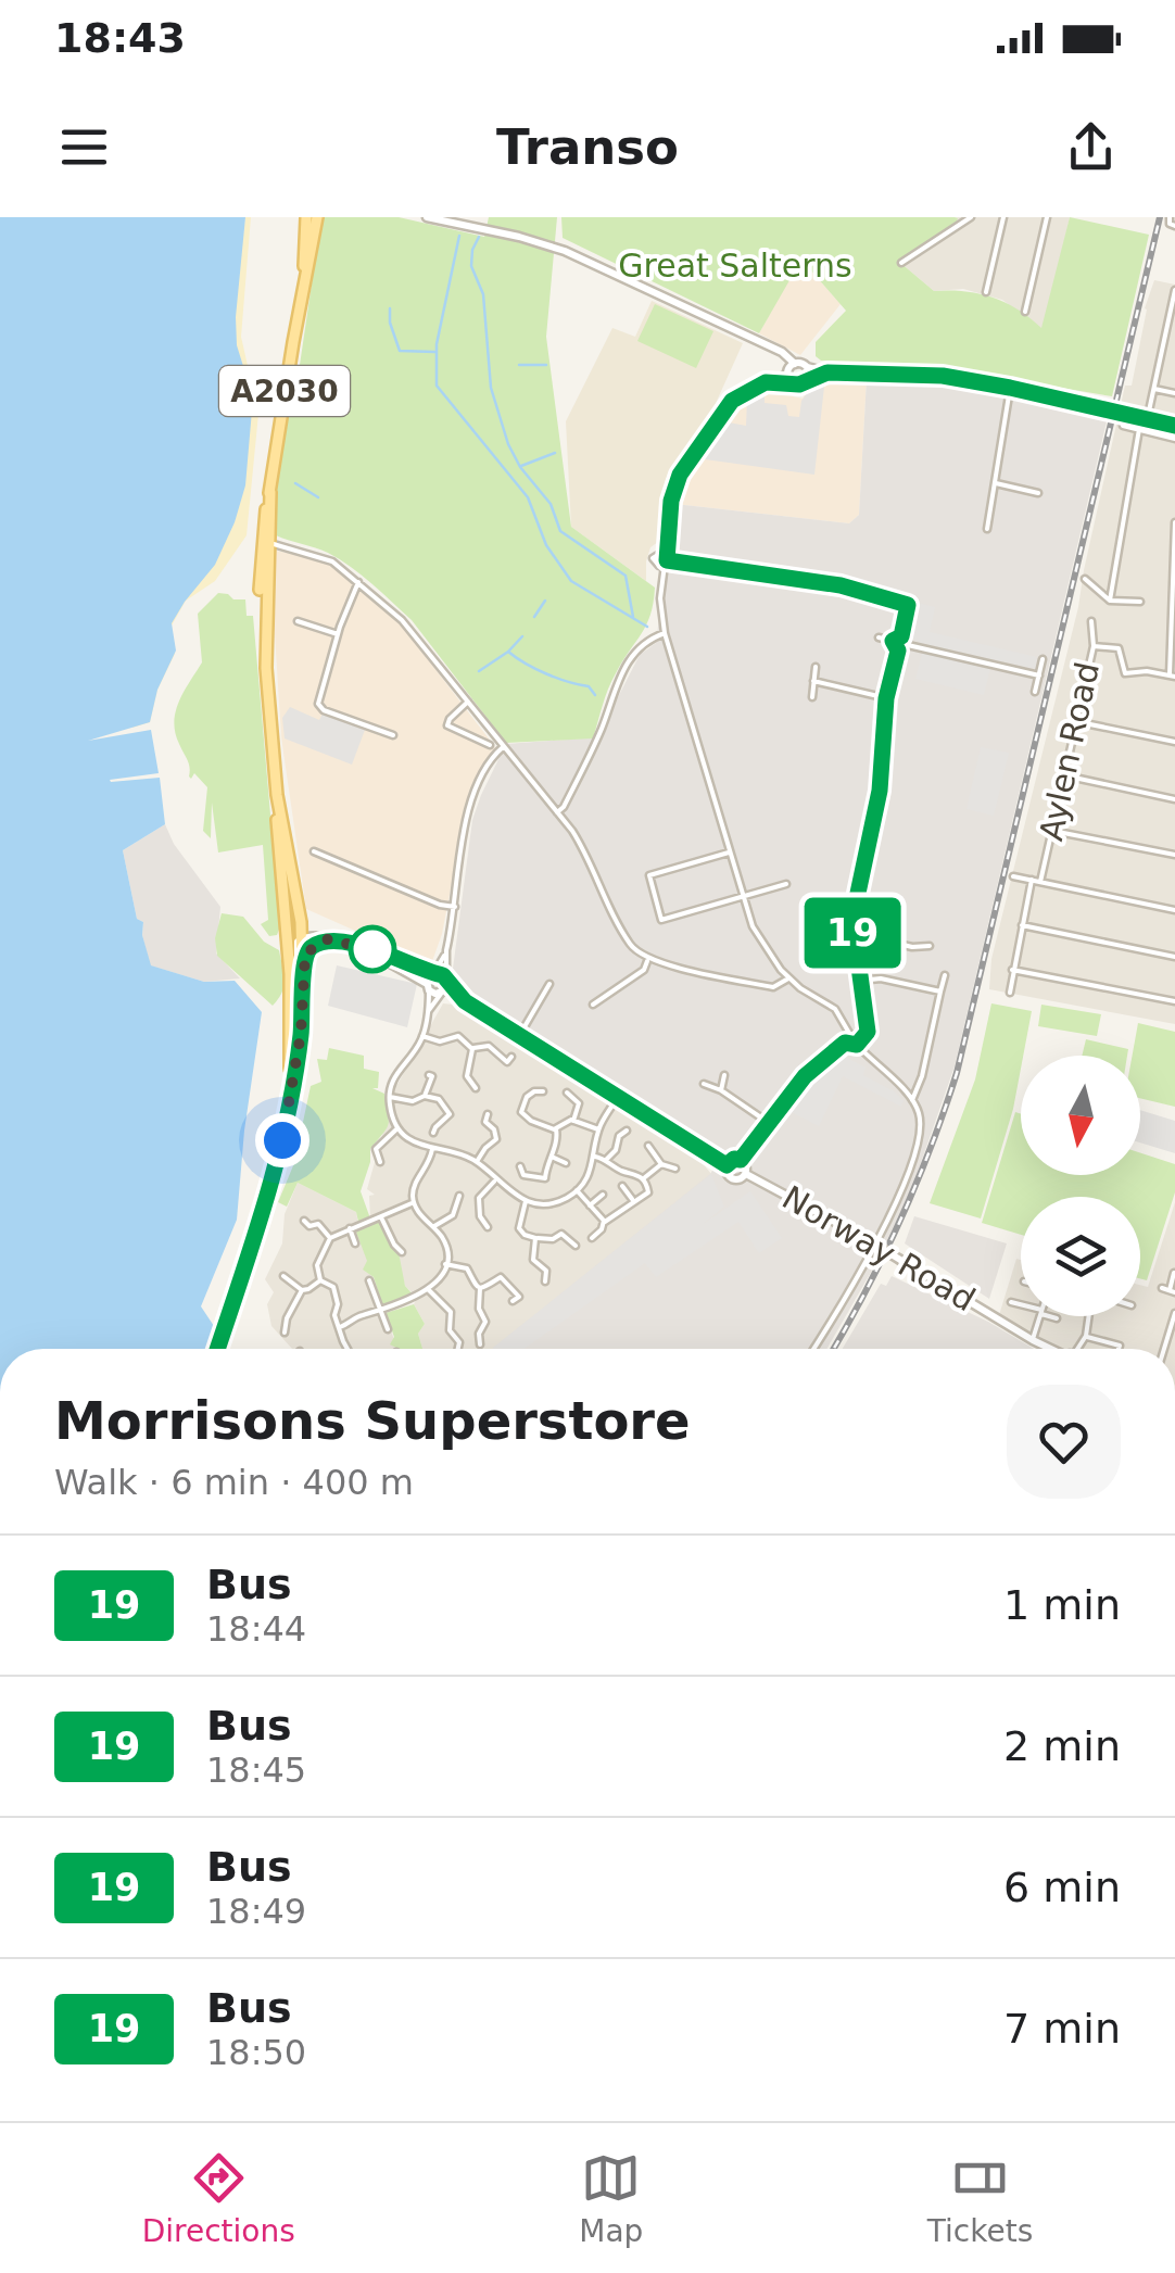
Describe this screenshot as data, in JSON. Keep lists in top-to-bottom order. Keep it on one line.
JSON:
{"streets":{"main road":["A2030"],"street":["Aylen Road","Norway Road"]},"parks":["Great Salterns"],"lines":["bus line 19"],"north":"bottom","page":{"status":"18:43","header":"Transo","on_map":"19","heading":["Morrisons Superstore","Walk · 6 min · 400 m"],"list":[{"mark":"19","name":"Bus","note":"18:44","value":"1 min"},{"mark":"19","name":"Bus","note":"18:45","value":"2 min"},{"mark":"19","name":"Bus","note":"18:49","value":"6 min"},{"mark":"19","name":"Bus","note":"18:50","value":"7 min"}],"tabs":["Directions","Map","Tickets"]}}
